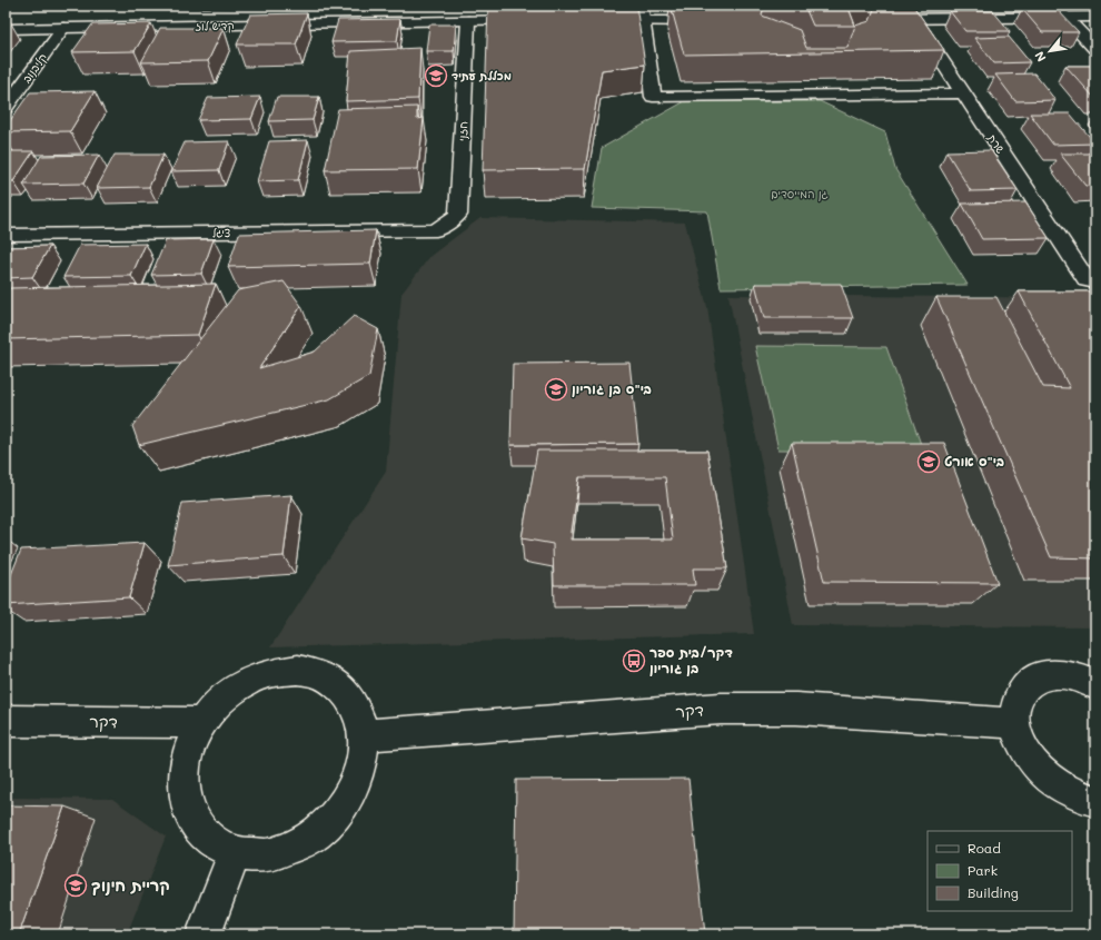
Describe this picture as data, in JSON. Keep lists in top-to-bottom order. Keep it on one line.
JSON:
{"streets":{"street":["קדיש לוז","קליבנוב","חזני","שרת","ציגל","דקר"]},"crossings":[["קדיש לוז","קליבנוב"],["קדיש לוז","חזני"],["חזני","ציגל"]],"parks":["גן המייסדים"],"places":{"school or university":["מכללת עתיד","בי\"ס בן גוריון","בי\"ס אורט","קריית חינוך"],"bus stop":["דקר/בית ספר בן גוריון"]},"legend":["Road","Park","Building"],"north":"bottom left"}
